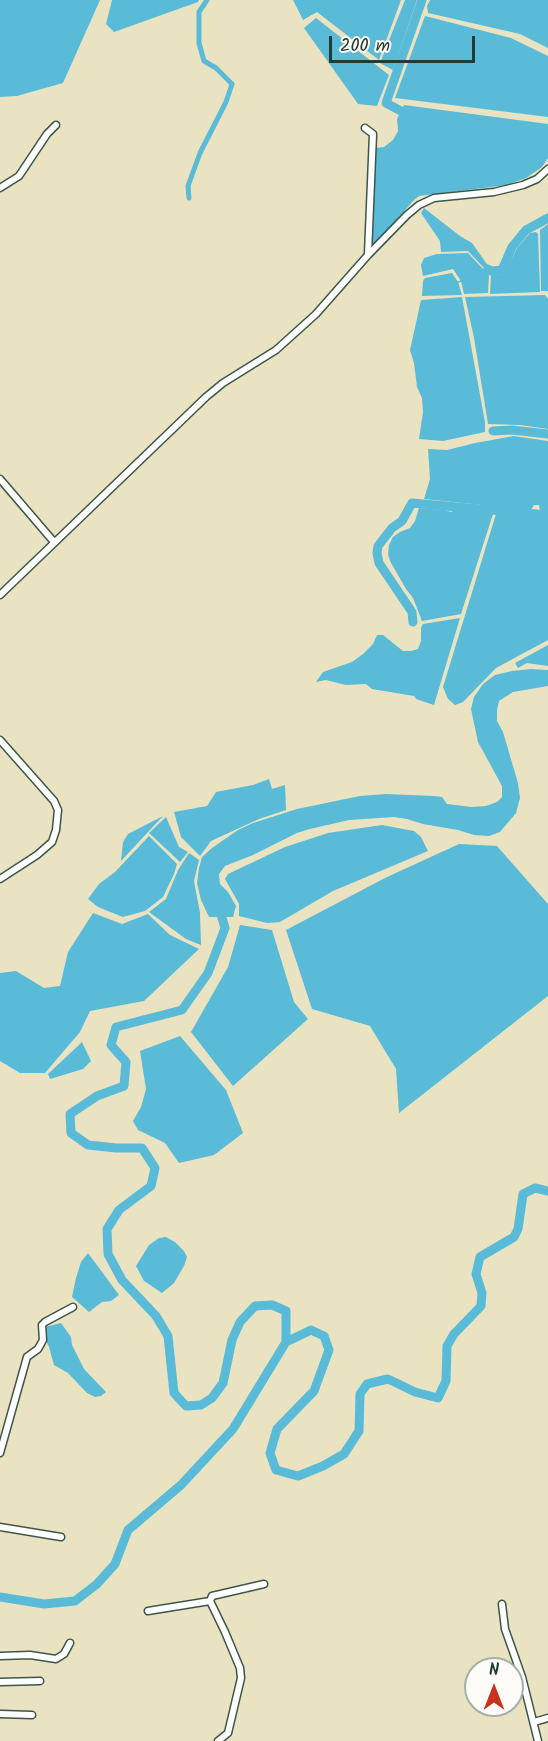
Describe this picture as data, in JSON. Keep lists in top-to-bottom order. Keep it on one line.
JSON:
{"scale_bar":"200 m","north":"top"}
